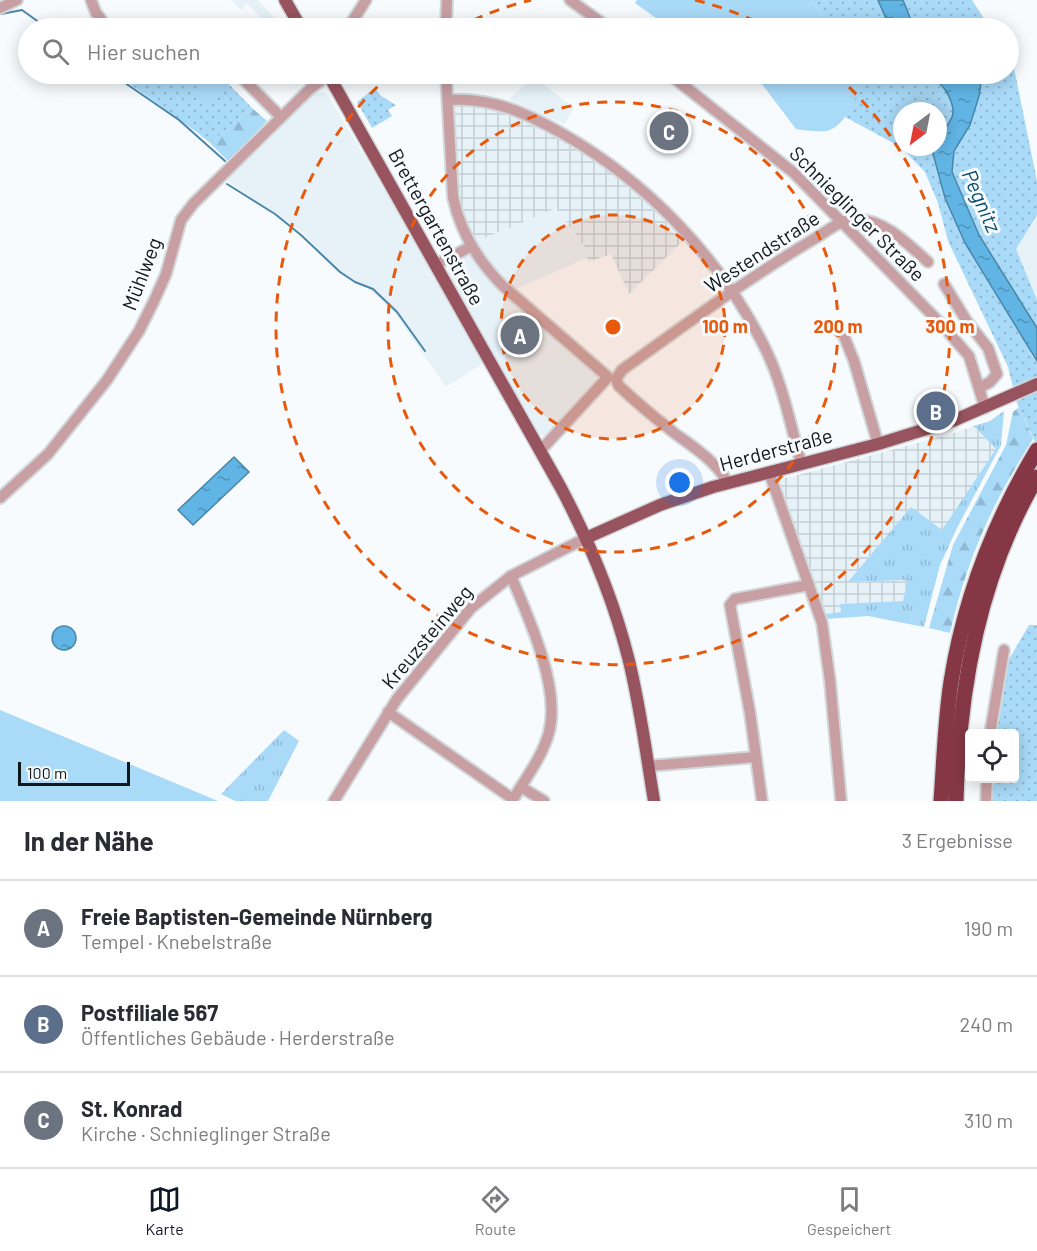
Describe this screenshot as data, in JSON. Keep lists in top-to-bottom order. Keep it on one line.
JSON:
{"streets":{"main road":["Brettergartenstraße","Herderstraße"],"street":["Schnieglinger Straße","Westendstraße","Mühlweg","Kreuzsteinweg"]},"crossings":[["Schnieglinger Straße","Westendstraße"],["Schnieglinger Straße","Herderstraße"],["Brettergartenstraße","Westendstraße"],["Brettergartenstraße","Herderstraße"],["Brettergartenstraße","Kreuzsteinweg"],["Herderstraße","Kreuzsteinweg"]],"water":["Pegnitz"],"scale_bar":"100 m","north":"bottom left","page":{"search":"Hier suchen","pins":["C","A","B"],"scale":"100 m","heading":["In der Nähe","3 Ergebnisse"],"list":[{"mark":"A","name":"Freie Baptisten-Gemeinde Nürnberg","note":"Tempel · Knebelstraße","value":"190 m"},{"mark":"B","name":"Postfiliale 567","note":"Öffentliches Gebäude · Herderstraße","value":"240 m"},{"mark":"C","name":"St. Konrad","note":"Kirche · Schnieglinger Straße","value":"310 m"}],"nav":["Karte","Route","Gespeichert"]},"rings":["100 m","200 m","300 m"]}
